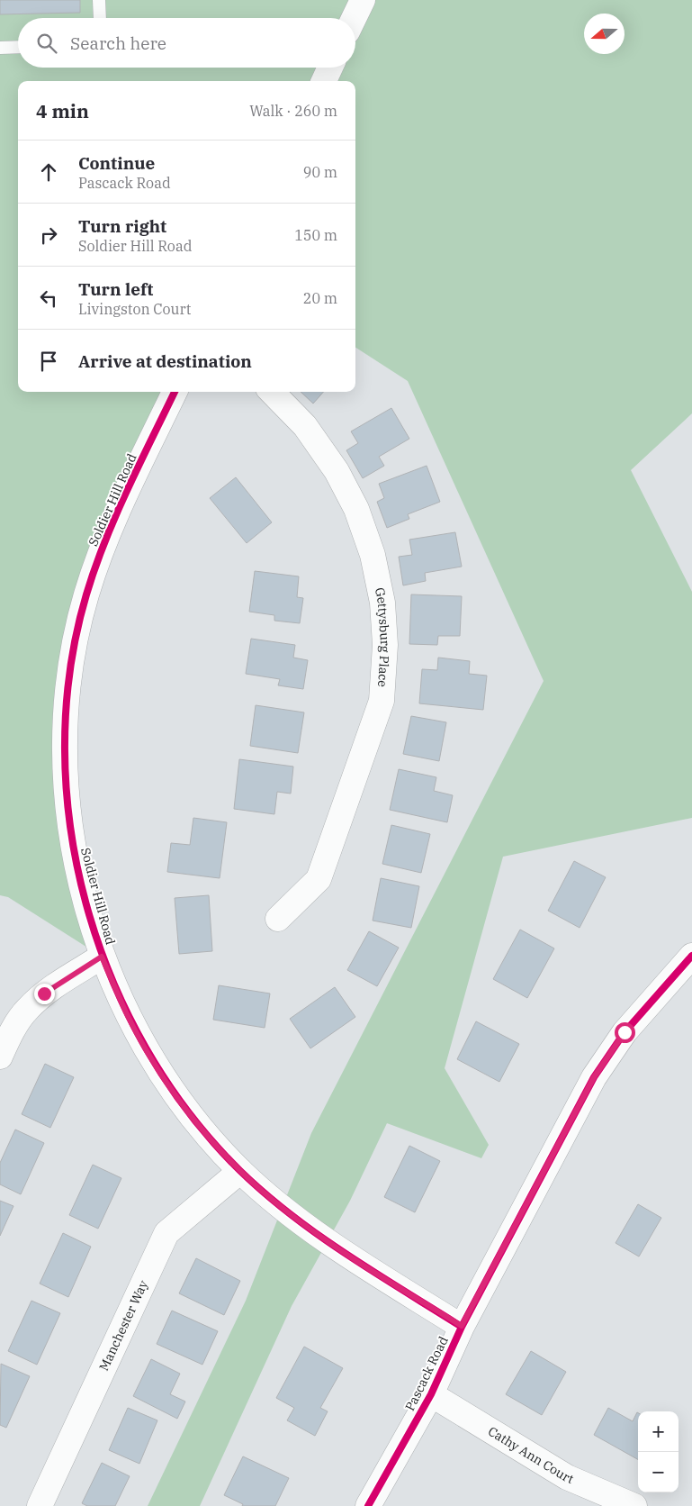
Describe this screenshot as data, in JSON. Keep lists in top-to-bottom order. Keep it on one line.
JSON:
{"streets":{"street":["Soldier Hill Road","Gettysburg Place","Manchester Way","Pascack Road","Cathy Ann Court"]},"crossings":[["Soldier Hill Road","Manchester Way"],["Soldier Hill Road","Pascack Road"],["Pascack Road","Cathy Ann Court"]],"north":"left","page":{"search":"Search here","heading":["4 min","Walk · 260 m"],"list":[["Continue","Pascack Road","90 m"],["Turn right","Soldier Hill Road","150 m"],["Turn left","Livingston Court","20 m"],"Arrive at destination"],"map_buttons":["+","−"]}}
